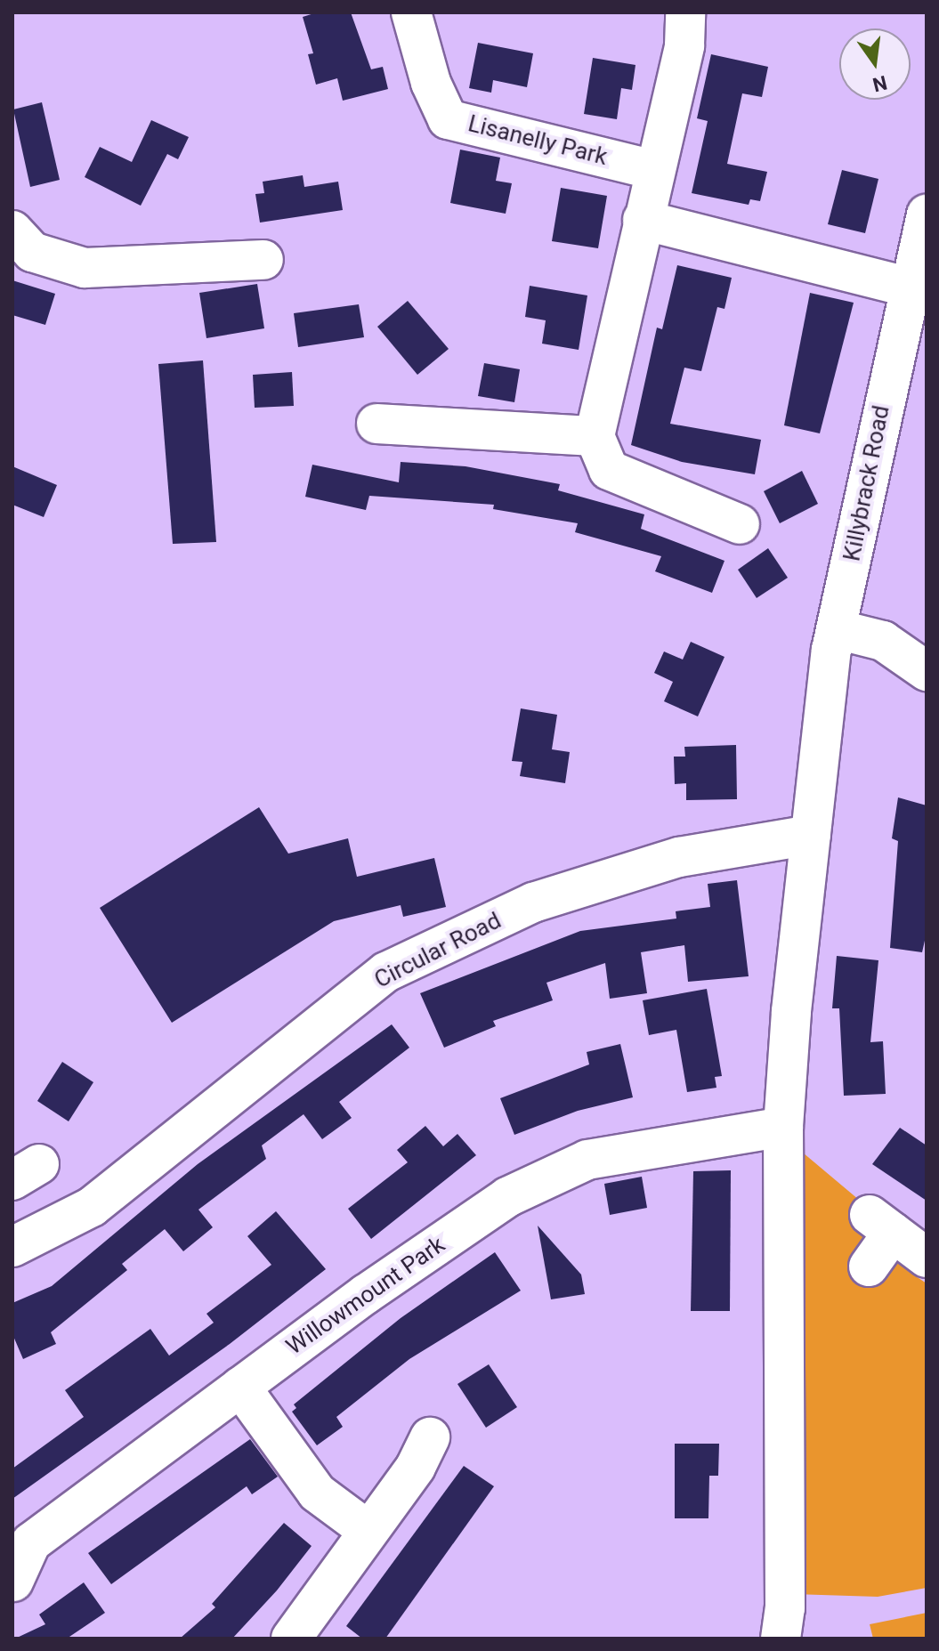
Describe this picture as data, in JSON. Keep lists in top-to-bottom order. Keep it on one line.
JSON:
{"streets":{"street":["Lisanelly Park","Killybrack Road","Circular Road","Willowmount Park"]},"crossings":[["Killybrack Road","Circular Road"],["Killybrack Road","Willowmount Park"]],"north":"bottom"}
